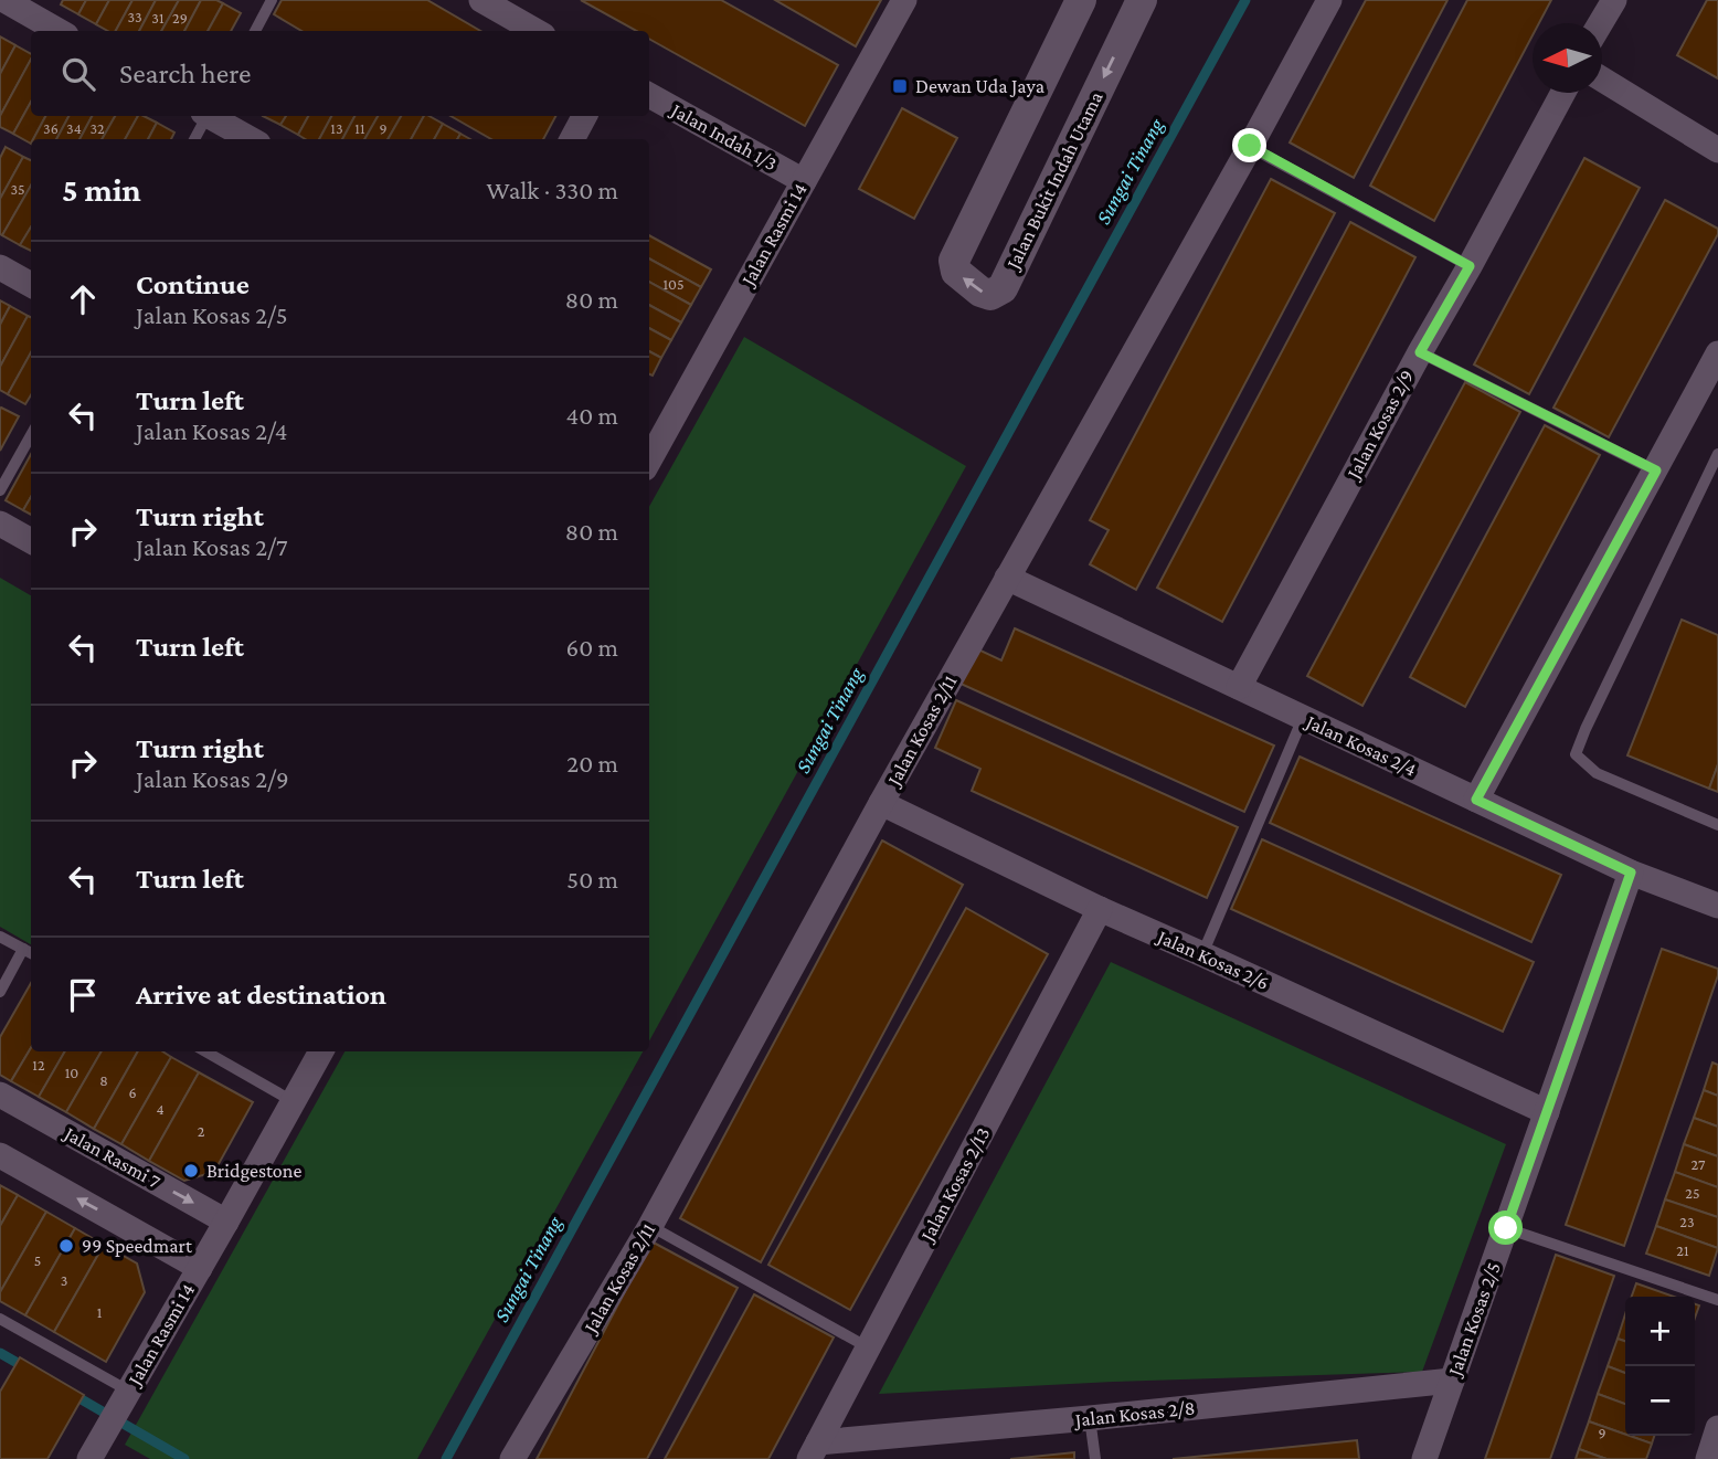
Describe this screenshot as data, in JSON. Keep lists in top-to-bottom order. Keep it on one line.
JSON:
{"streets":{"street":["Jalan Indah 1/3","Jalan Bukit Indah Utama","Jalan Rasmi 14","Jalan Kosas 2/9","Jalan Kosas 2/11","Jalan Kosas 2/4","Jalan Kosas 2/6","Jalan Rasmi 7","Jalan Kosas 2/13","Jalan Kosas 2/5","Jalan Kosas 2/8"]},"crossings":[["Jalan Indah 1/3","Jalan Rasmi 14"],["Jalan Rasmi 14","Jalan Rasmi 7"],["Jalan Kosas 2/9","Jalan Kosas 2/4"],["Jalan Kosas 2/11","Jalan Kosas 2/4"],["Jalan Kosas 2/11","Jalan Kosas 2/6"],["Jalan Kosas 2/4","Jalan Kosas 2/5"],["Jalan Kosas 2/6","Jalan Kosas 2/13"],["Jalan Kosas 2/6","Jalan Kosas 2/5"],["Jalan Kosas 2/13","Jalan Kosas 2/8"],["Jalan Kosas 2/5","Jalan Kosas 2/8"]],"water":["Sungai Tinang"],"places":{"transit":["Dewan Uda Jaya"],"other":["Bridgestone","99 Speedmart"]},"house_numbers":["33","31","29","36","34","32","13","11","9","35","105","12","10","8","6","4","2","27","25","23","21","5","3","1","9"],"north":"left","page":{"search":"Search here","heading":["5 min","Walk · 330 m"],"list":[["Continue","Jalan Kosas 2/5","80 m"],["Turn left","Jalan Kosas 2/4","40 m"],["Turn right","Jalan Kosas 2/7","80 m"],["Turn left","60 m"],["Turn right","Jalan Kosas 2/9","20 m"],["Turn left","50 m"],"Arrive at destination"],"map_buttons":["+","−"]}}
